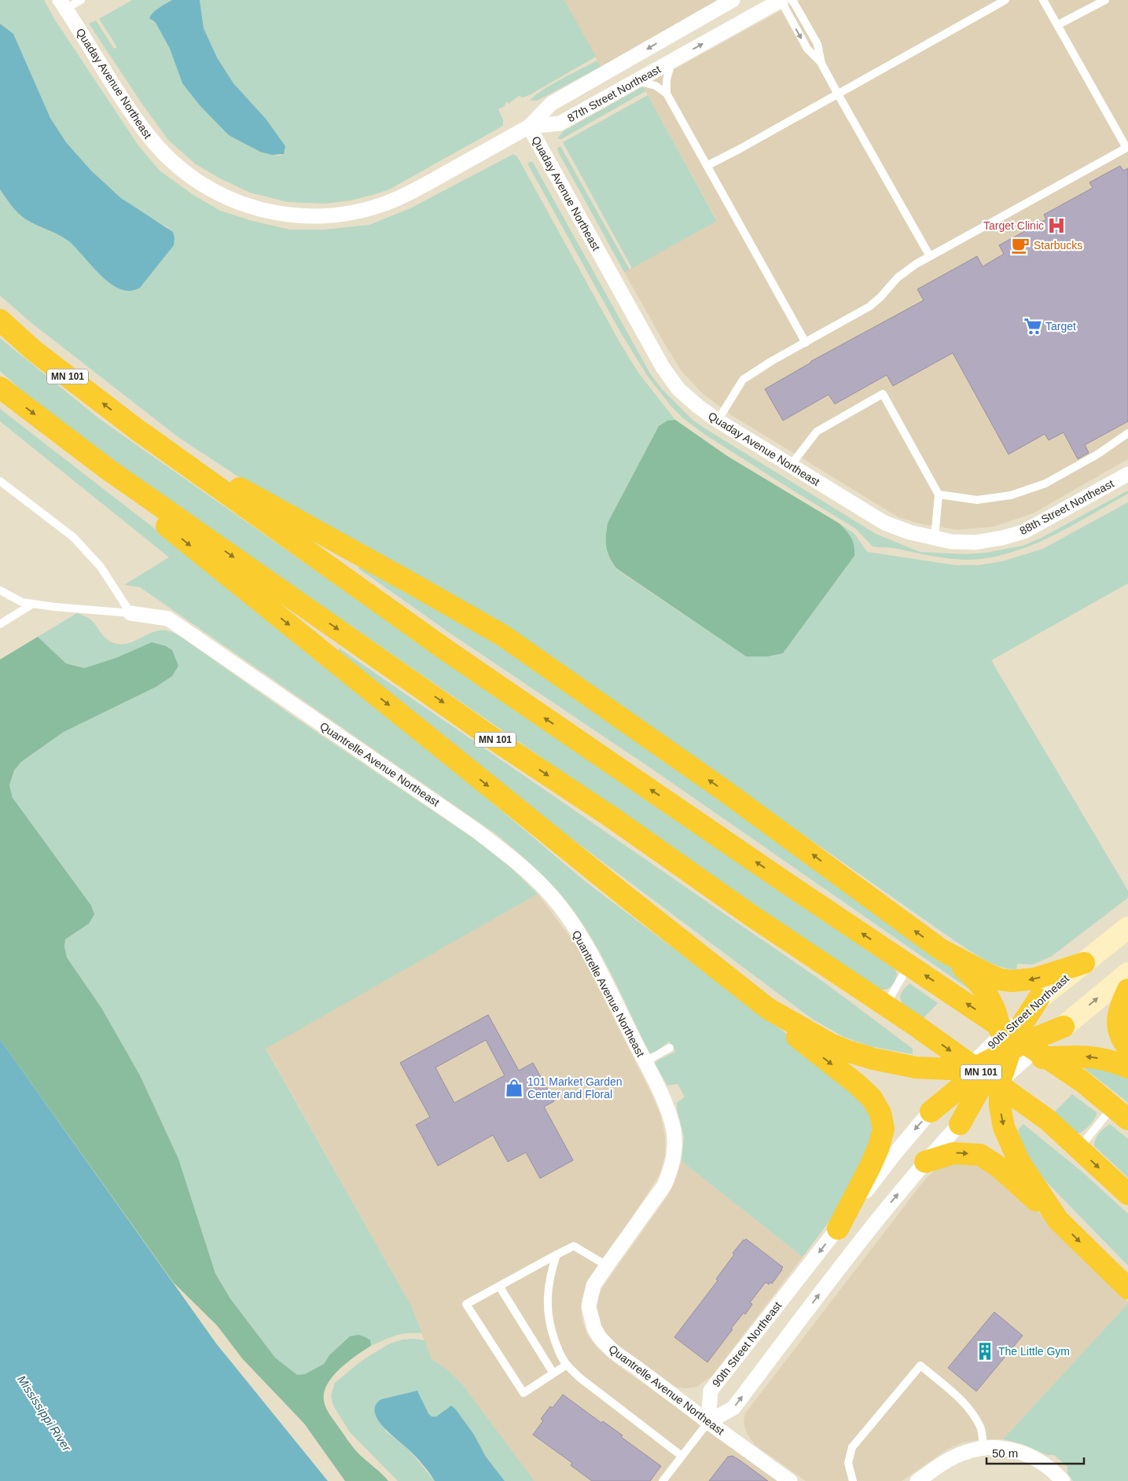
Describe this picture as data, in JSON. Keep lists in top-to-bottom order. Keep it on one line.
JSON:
{"streets":{"highway":["MN 101"],"main road":["90th Street Northeast"],"street":["Quaday Avenue Northeast","87th Street Northeast","88th Street Northeast","Quantrelle Avenue Northeast"]},"crossings":[["Quaday Avenue Northeast","87th Street Northeast"],["Quaday Avenue Northeast","88th Street Northeast"],["Quantrelle Avenue Northeast","90th Street Northeast"]],"one_way":["90th Street Northeast"],"water":["Mississippi River"],"places":{"hospital":["Target Clinic"],"cafe":["Starbucks"],"supermarket":["Target"],"shop":["101 Market Garden Center and Floral"],"building":["The Little Gym"]},"scale_bar":"50 m"}
